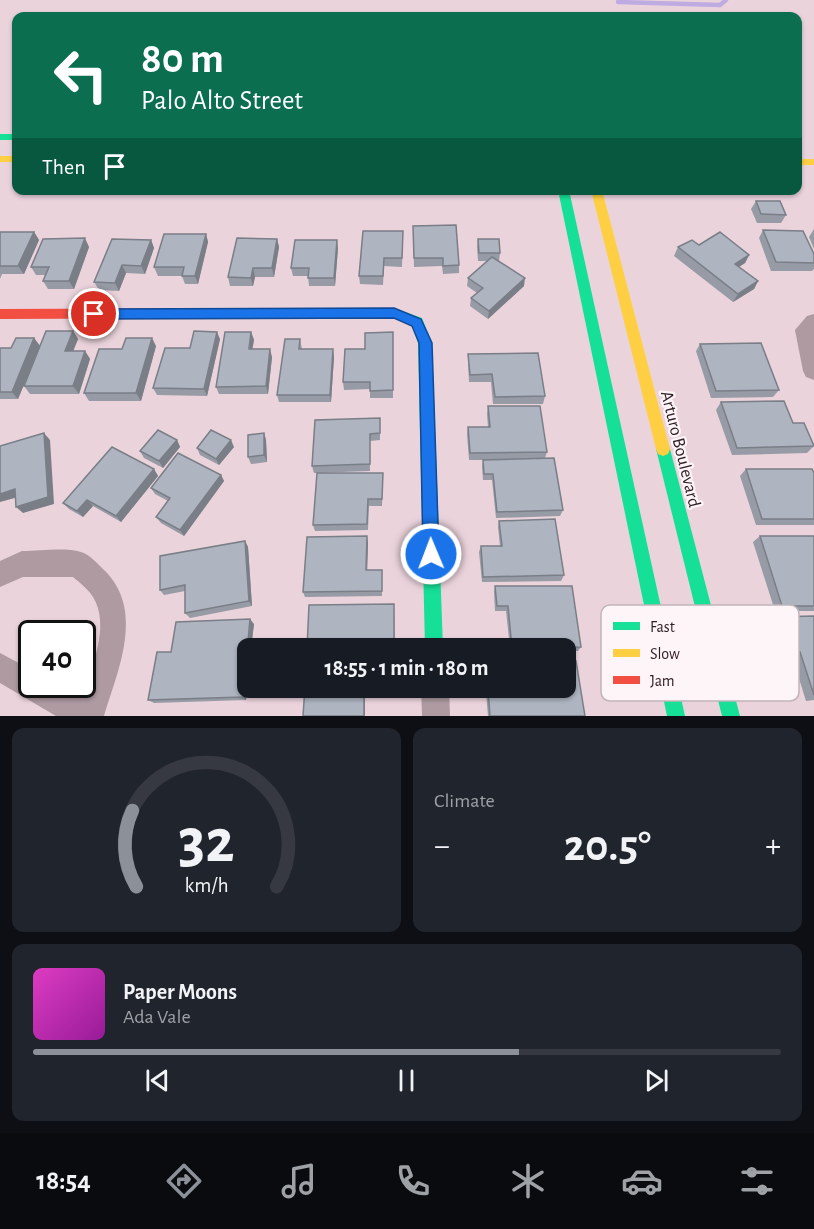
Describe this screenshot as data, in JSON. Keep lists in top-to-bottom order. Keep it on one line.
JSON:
{"streets":{"street":["Arturo Boulevard"]},"legend":["Fast","Slow","Jam"],"page":{"turn":["80 m","Palo Alto Street"],"then":"Then","limit":"40","trip":"18:55 · 1 min · 180 m","tile":"Climate","heat":["−","20.5°","+"],"song":["Paper Moons","Ada Vale"],"tabs":"18:54","gauge":["32","km/h"]}}
